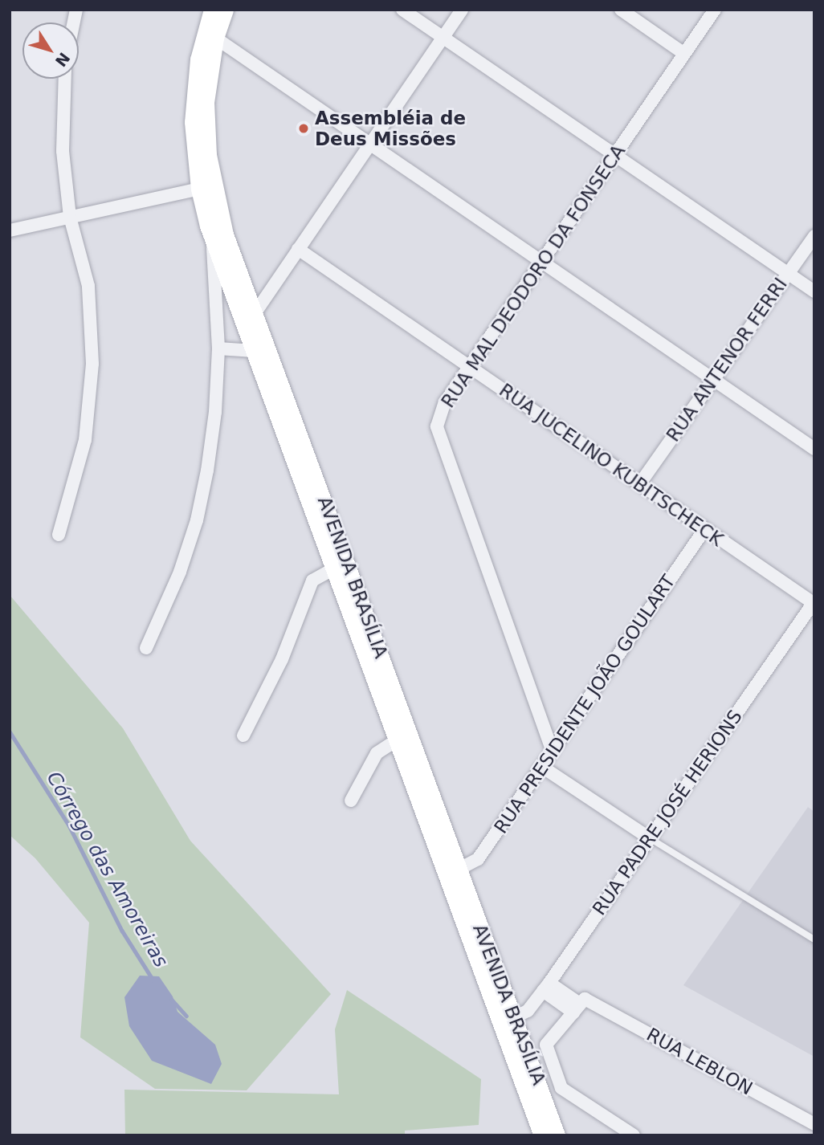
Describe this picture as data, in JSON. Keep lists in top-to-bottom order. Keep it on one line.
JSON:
{"streets":{"main road":["AVENIDA BRASÍLIA"],"street":["RUA MAL DEODORO DA FONSECA","RUA ANTENOR FERRI","RUA JUCELINO KUBITSCHECK","RUA PRESIDENTE JOÃO GOULART","RUA PADRE JOSÉ HERIONS","RUA LEBLON"]},"crossings":[["RUA MAL DEODORO DA FONSECA","RUA JUCELINO KUBITSCHECK"],["RUA MAL DEODORO DA FONSECA","RUA PRESIDENTE JOÃO GOULART"],["RUA ANTENOR FERRI","RUA JUCELINO KUBITSCHECK"],["RUA JUCELINO KUBITSCHECK","RUA PRESIDENTE JOÃO GOULART"],["RUA JUCELINO KUBITSCHECK","RUA PADRE JOSÉ HERIONS"],["AVENIDA BRASÍLIA","RUA PRESIDENTE JOÃO GOULART"],["AVENIDA BRASÍLIA","RUA PADRE JOSÉ HERIONS"],["RUA PADRE JOSÉ HERIONS","RUA LEBLON"]],"water":["Córrego das Amoreiras"],"places":["Assembléia de Deus Missões"],"north":"bottom right"}
